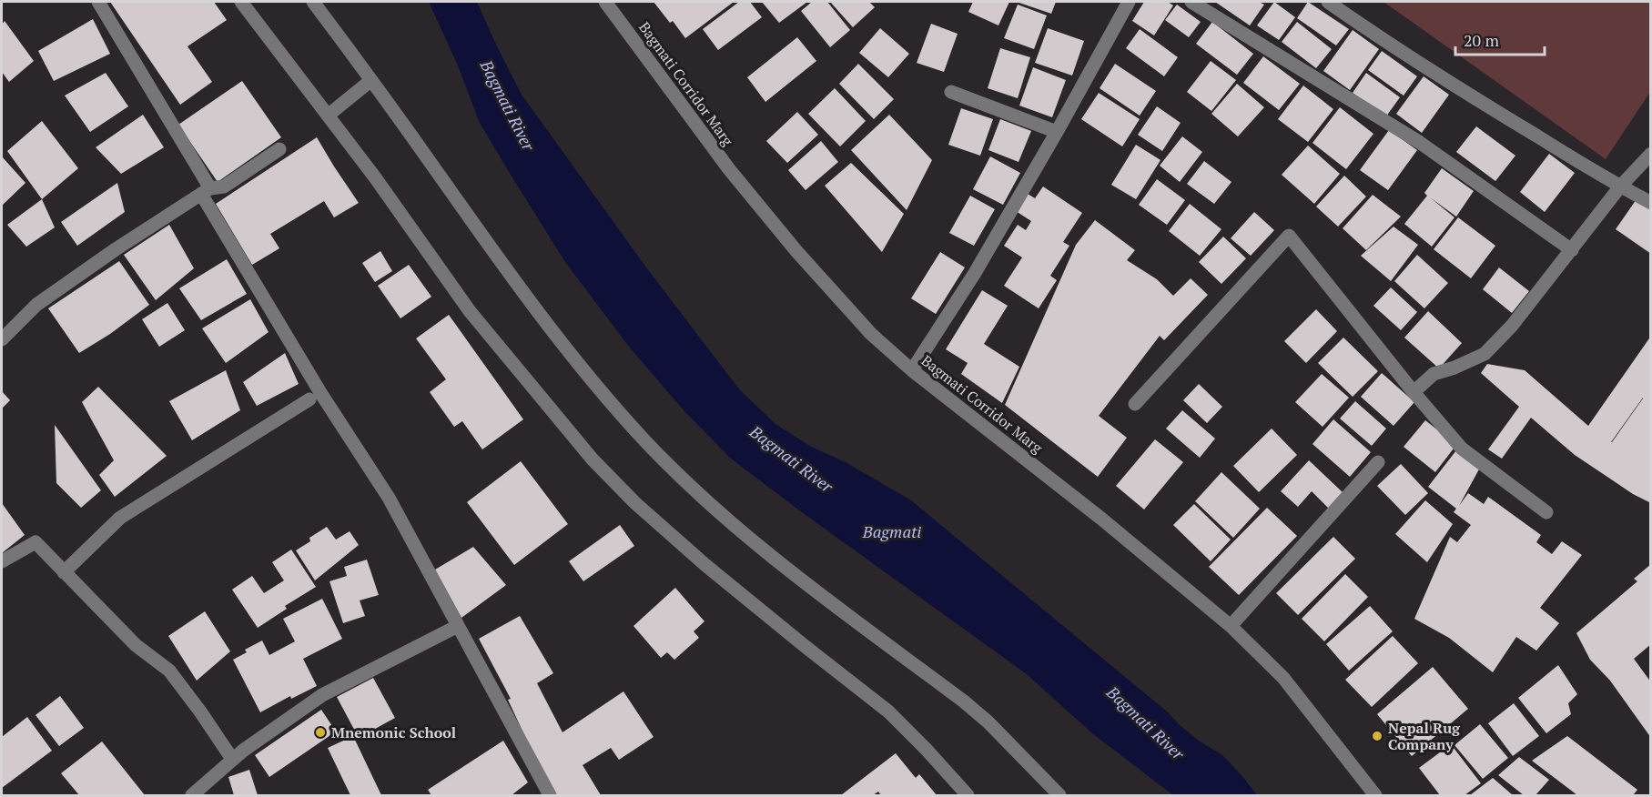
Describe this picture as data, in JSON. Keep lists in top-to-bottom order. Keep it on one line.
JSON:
{"streets":{"street":["Bagmati Corridor Marg"]},"water":["Bagmati River","Bagmati"],"places":["Mnemonic School","Nepal Rug Company"],"scale_bar":"20 m"}
